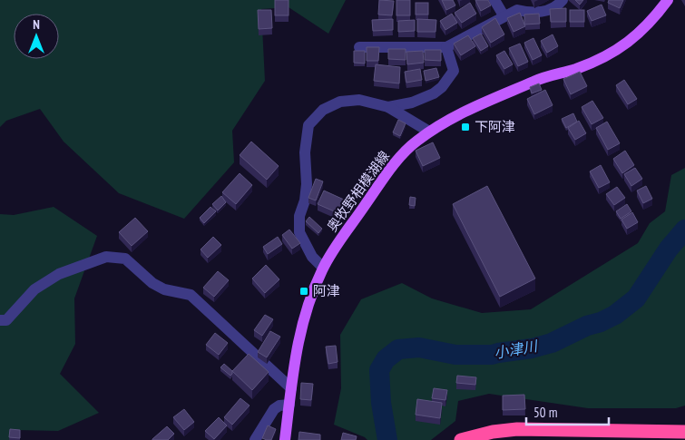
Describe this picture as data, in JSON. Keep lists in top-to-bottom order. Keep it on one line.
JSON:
{"streets":{"main road":["奥牧野相模湖線"]},"water":["小津川"],"places":{"transit":["下阿津","阿津"]},"scale_bar":"50 m","north":"top"}
